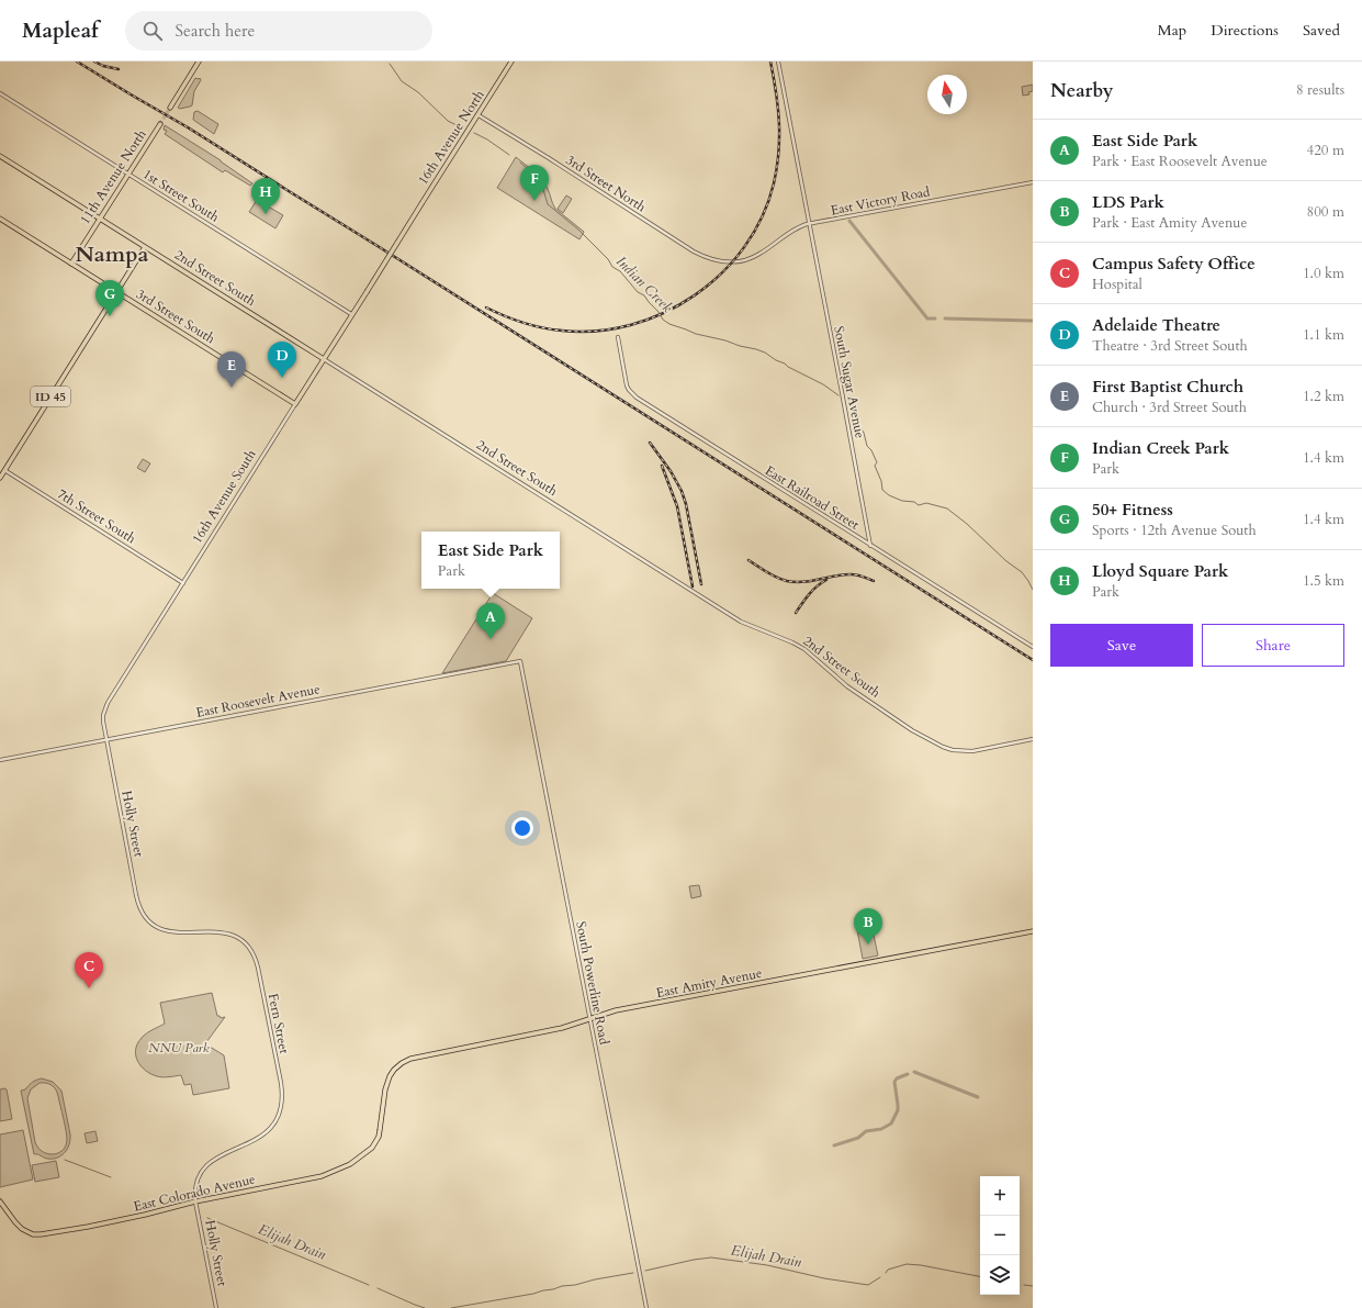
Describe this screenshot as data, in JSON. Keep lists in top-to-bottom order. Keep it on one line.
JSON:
{"streets":{"main road":["16th Avenue North","11th Avenue North","2nd Street South","3rd Street South","ID 45","16th Avenue South","East Amity Avenue","East Colorado Avenue"],"street":["3rd Street North","1st Street South","East Victory Road","South Sugar Avenue","East Railroad Street","7th Street South","East Roosevelt Avenue","Holly Street","South Powerline Road","Fern Street"]},"crossings":[["16th Avenue North","3rd Street North"],["16th Avenue North","16th Avenue South"],["11th Avenue North","1st Street South"],["11th Avenue North","2nd Street South"],["11th Avenue North","3rd Street South"],["3rd Street North","East Victory Road"],["1st Street South","16th Avenue South"],["East Victory Road","South Sugar Avenue"],["2nd Street South","16th Avenue South"],["3rd Street South","ID 45"],["3rd Street South","16th Avenue South"],["South Sugar Avenue","East Railroad Street"],["ID 45","7th Street South"],["16th Avenue South","7th Street South"],["16th Avenue South","Holly Street"],["East Roosevelt Avenue","Holly Street"],["East Roosevelt Avenue","South Powerline Road"],["Holly Street","Fern Street"],["Holly Street","East Colorado Avenue"],["South Powerline Road","East Amity Avenue"],["East Amity Avenue","East Colorado Avenue"]],"districts":["Nampa"],"water":["Indian Creek","Elijah Drain"],"parks":["NNU Park"],"north":"top","page":{"header":"Mapleaf","search":"Search here","nav":["Map","Directions","Saved"],"heading":["Nearby","8 results"],"list":[{"mark":"A","name":"East Side Park","note":"Park · East Roosevelt Avenue","value":"420 m"},{"mark":"B","name":"LDS Park","note":"Park · East Amity Avenue","value":"800 m"},{"mark":"C","name":"Campus Safety Office","note":"Hospital","value":"1.0 km"},{"mark":"D","name":"Adelaide Theatre","note":"Theatre · 3rd Street South","value":"1.1 km"},{"mark":"E","name":"First Baptist Church","note":"Church · 3rd Street South","value":"1.2 km"},{"mark":"F","name":"Indian Creek Park","note":"Park","value":"1.4 km"},{"mark":"G","name":"50+ Fitness","note":"Sports · 12th Avenue South","value":"1.4 km"},{"mark":"H","name":"Lloyd Square Park","note":"Park","value":"1.5 km"}],"pins":["F","H","G","D","E","A","B","C"],"popup":["East Side Park","Park"],"buttons":["Save","Share"],"map_buttons":["+","−"]}}
